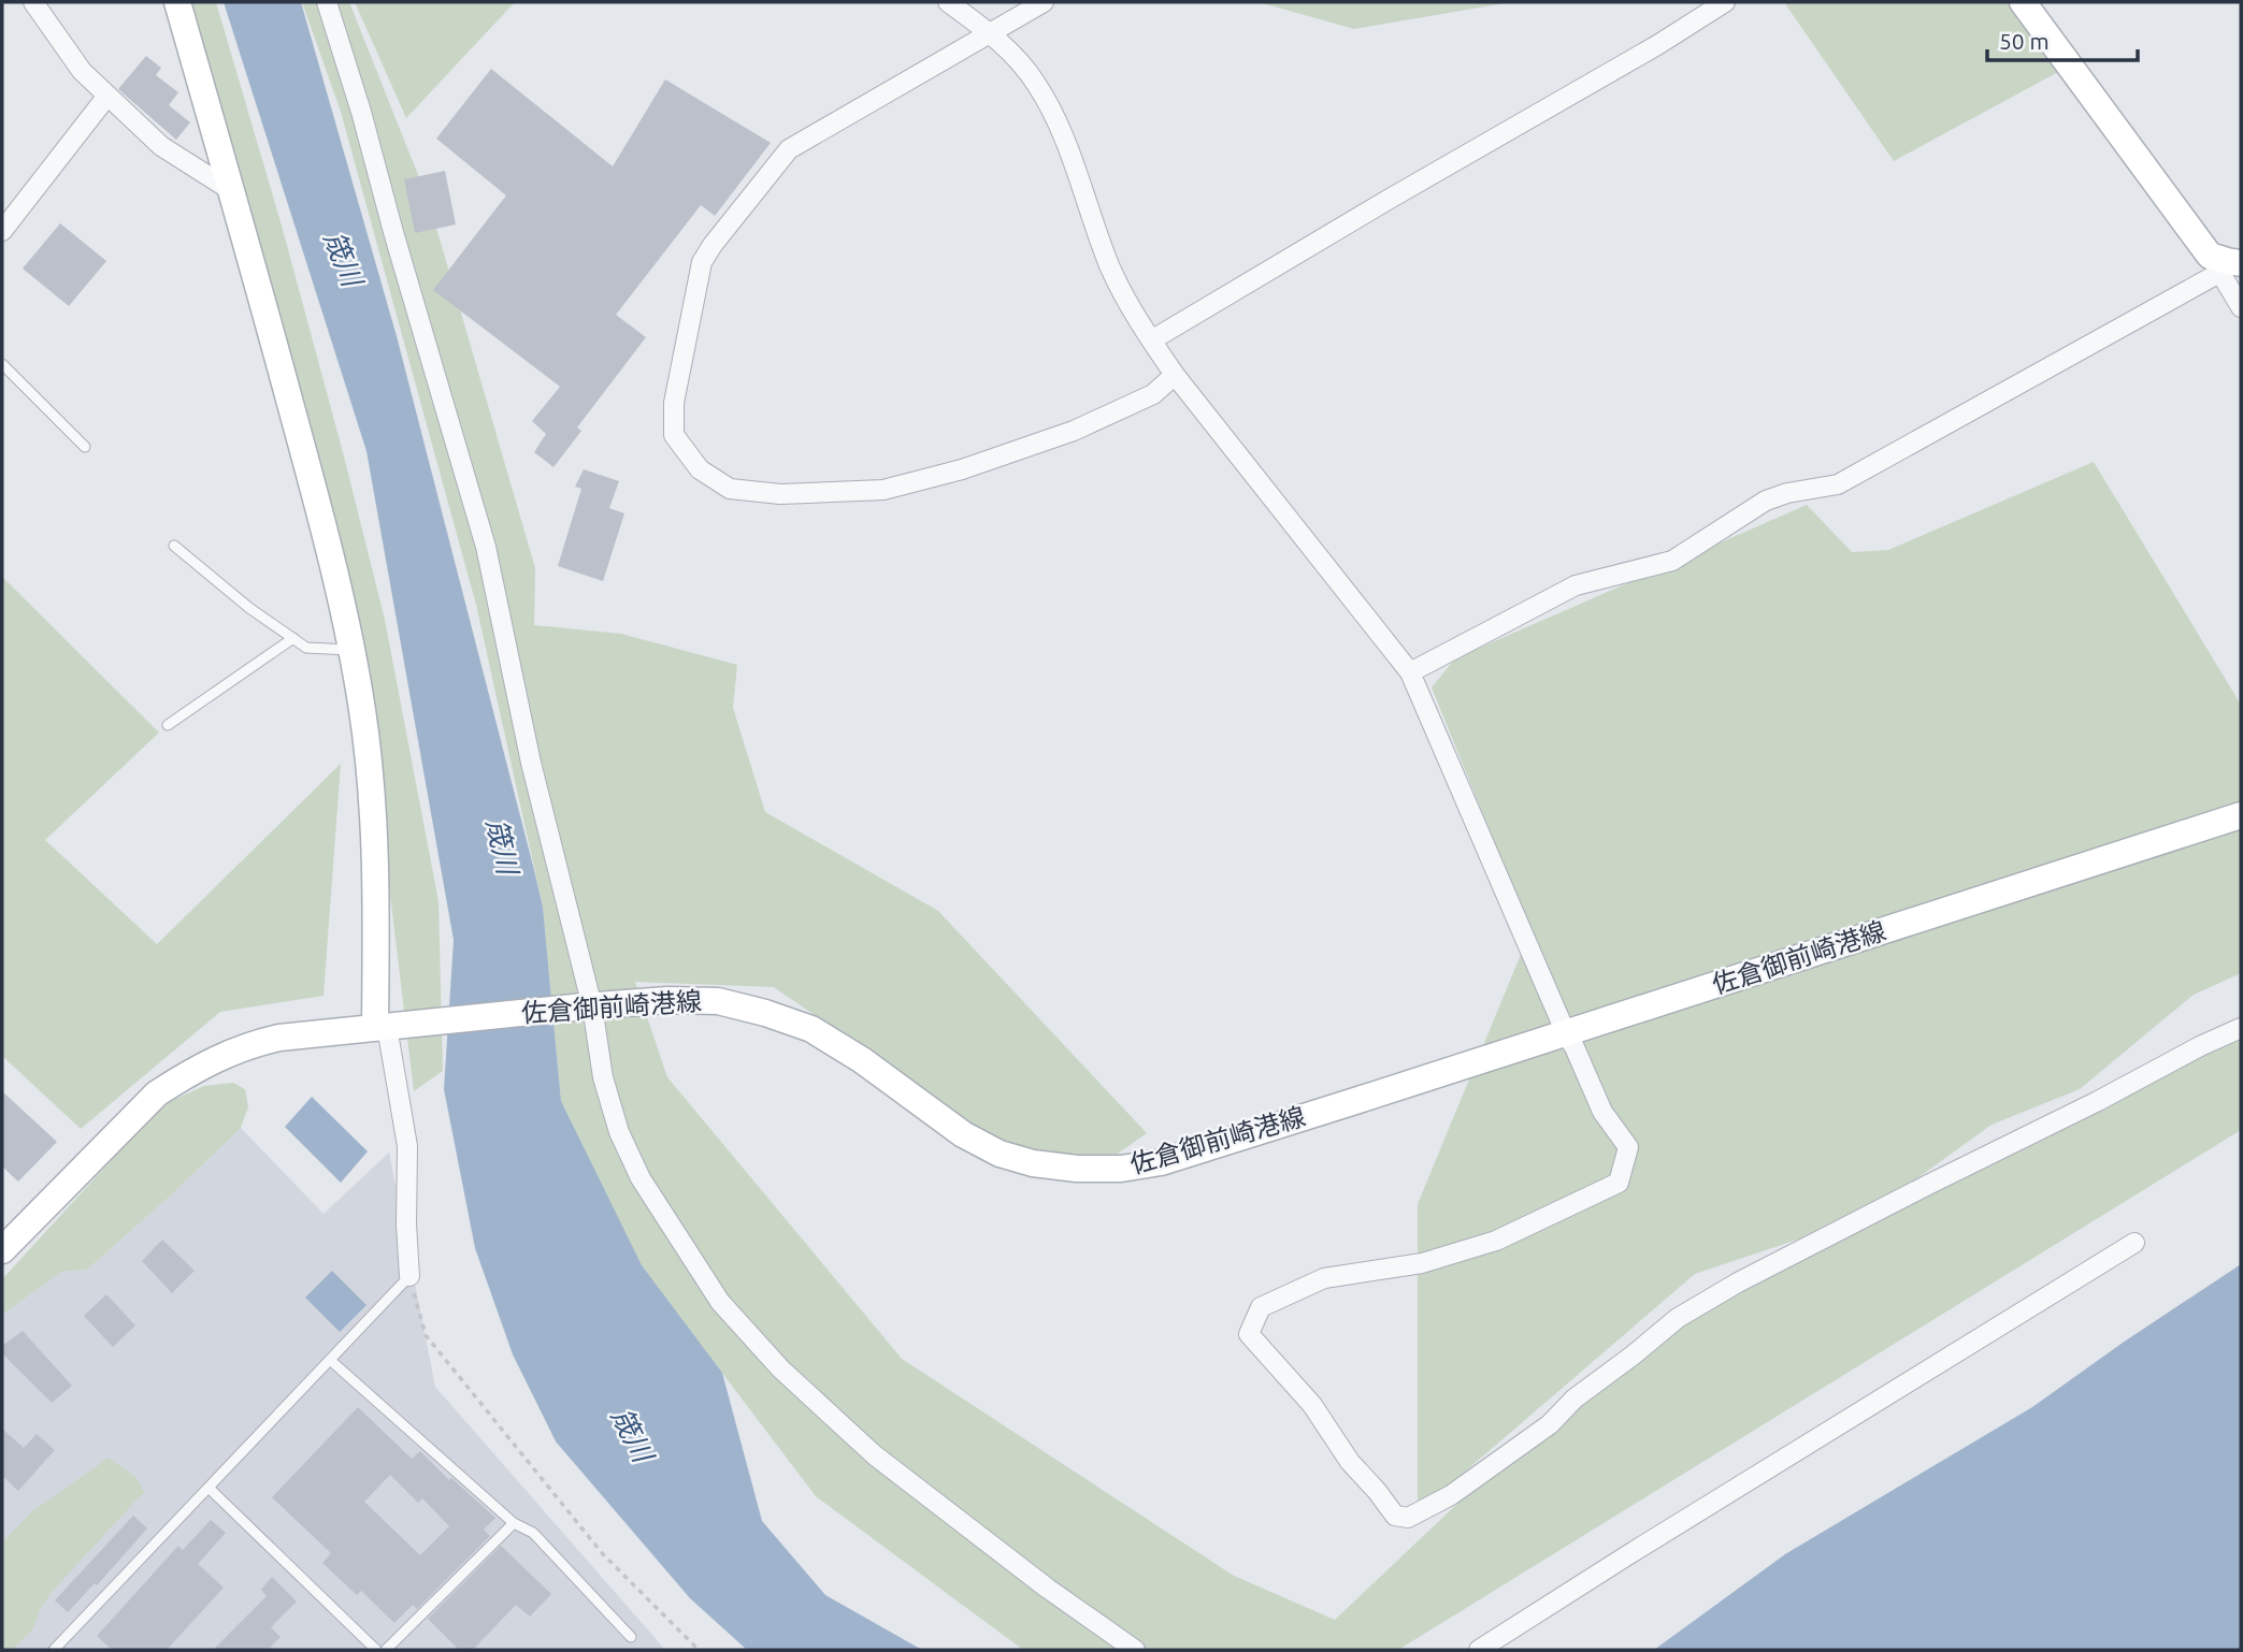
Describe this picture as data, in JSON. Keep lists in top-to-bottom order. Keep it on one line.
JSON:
{"streets":{"main road":["佐倉御前崎港線"]},"water":["筬川"],"scale_bar":"50 m"}
